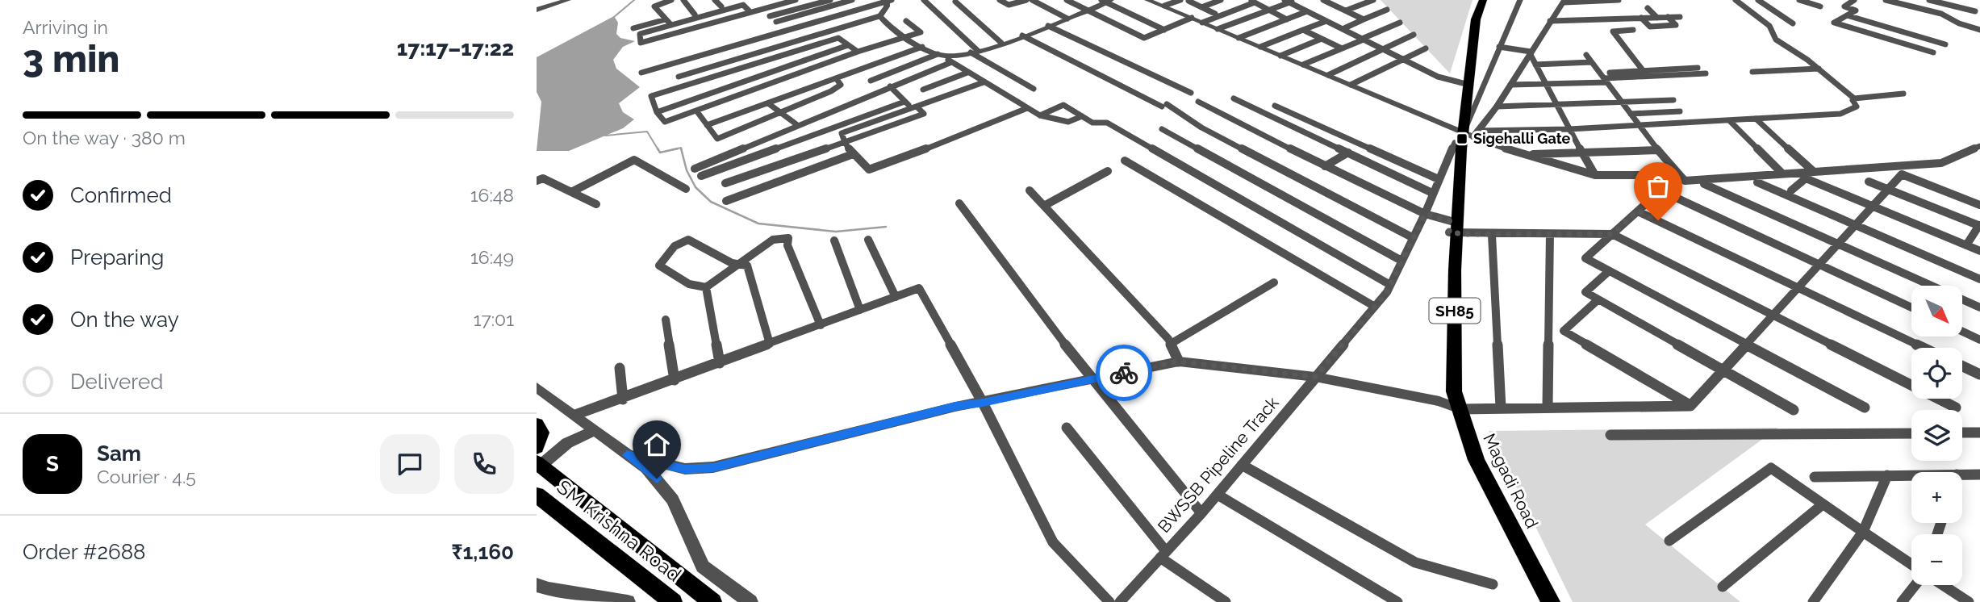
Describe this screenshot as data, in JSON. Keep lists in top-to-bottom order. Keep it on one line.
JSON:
{"streets":{"main road":["SH85","Magadi Road","SM Krishna Road"],"street":["BWSSB Pipeline Track"]},"crossings":[["BWSSB Pipeline Track","Magadi Road"]],"places":{"transit":["Sigehalli Gate"]},"north":"bottom right","page":{"heading":["3 min","Arriving in","17:17–17:22"],"panel":["Sam","Courier · 4.5","Order #2688","₹1,160"],"bar":"On the way · 380 m","list":[["Confirmed","16:48"],["Preparing","16:49"],["On the way","17:01"],"Delivered"],"map_buttons":["+","−"],"round":"S"}}
